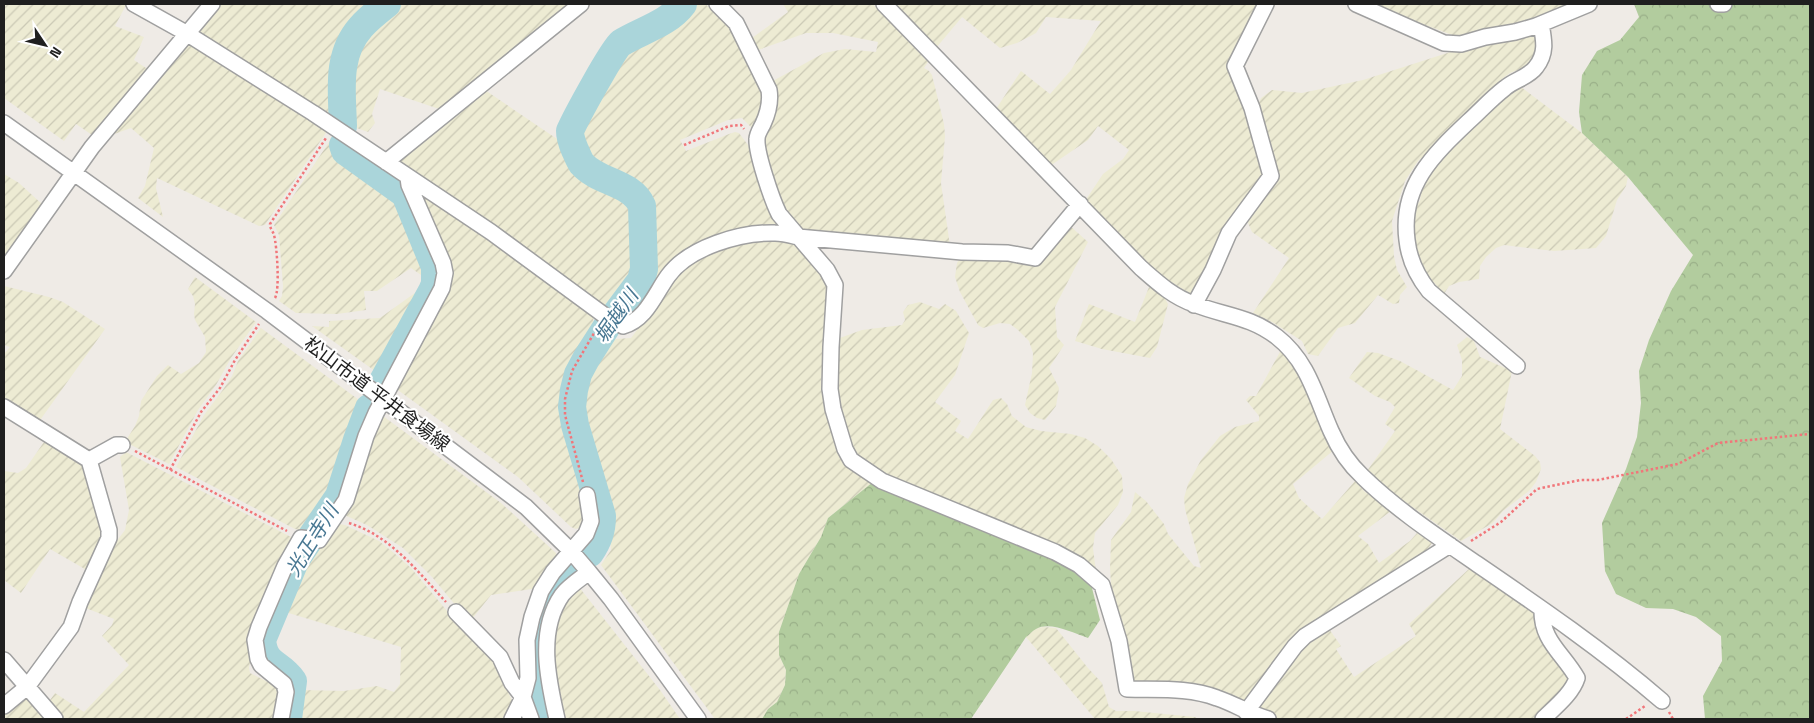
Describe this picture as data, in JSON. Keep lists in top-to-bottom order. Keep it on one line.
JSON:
{"streets":{"street":["松山市道 平井食場線"]},"water":["堀越川","光正寺川"],"north":"bottom right"}
